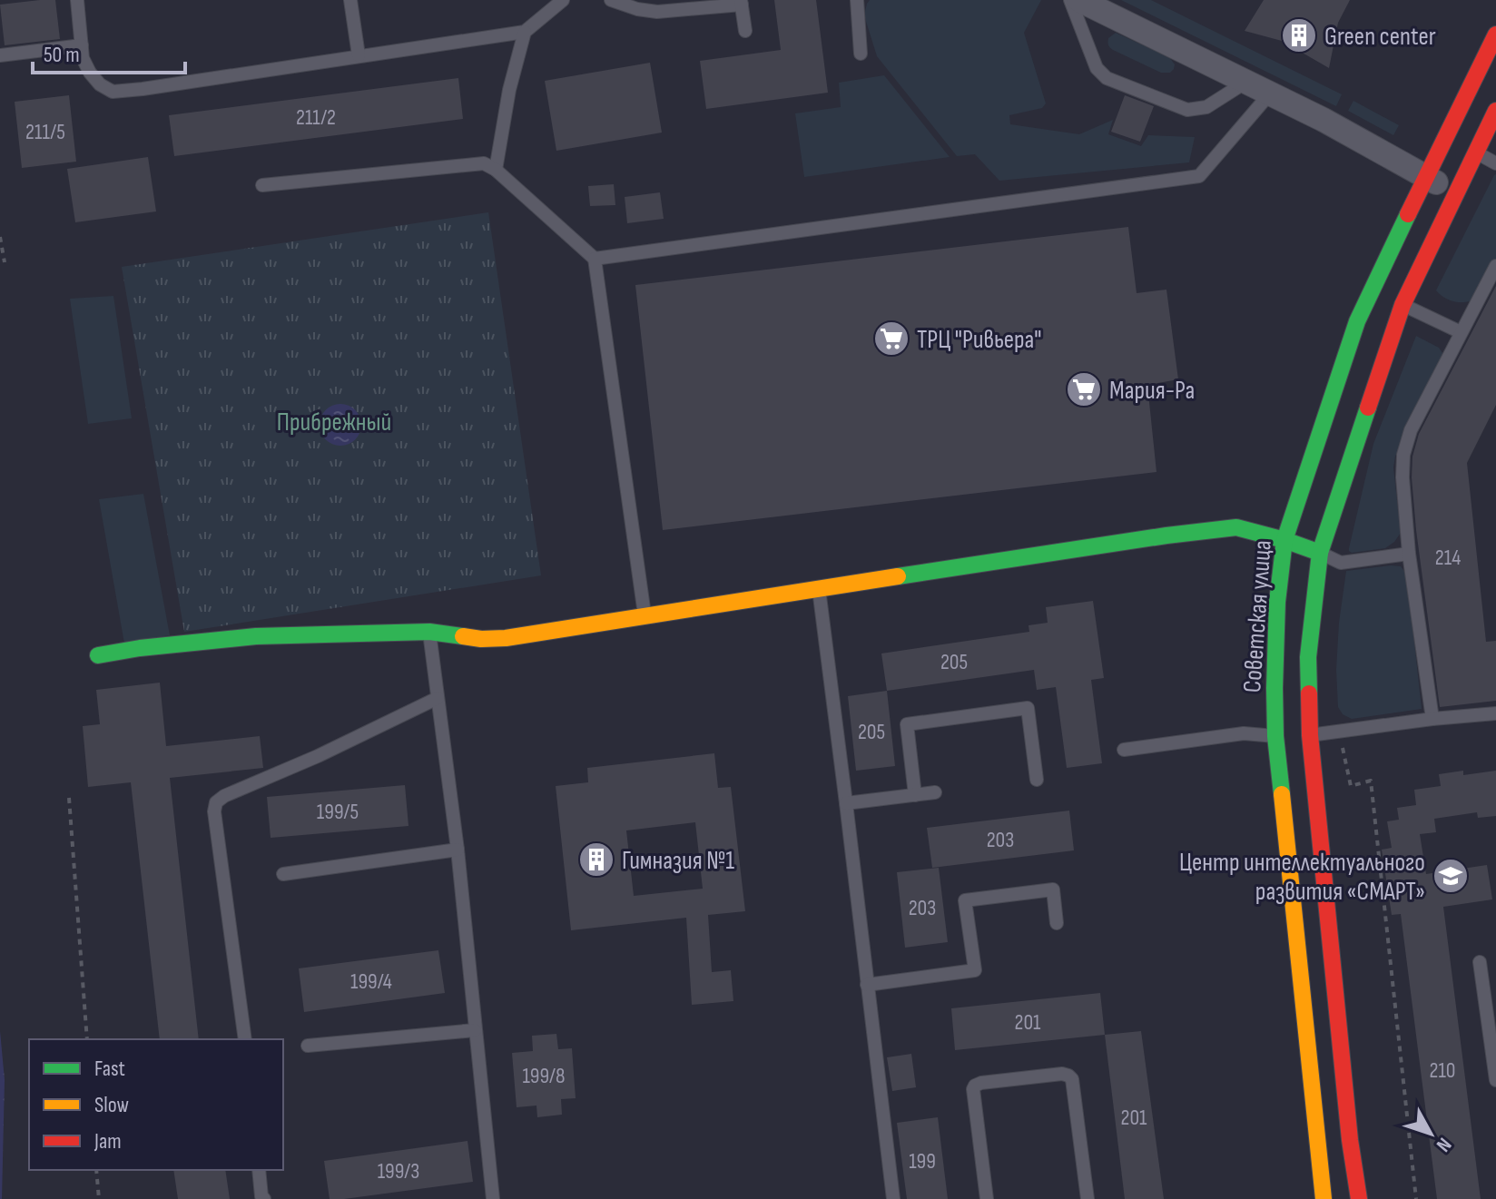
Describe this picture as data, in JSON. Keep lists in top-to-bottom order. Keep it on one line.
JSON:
{"streets":{"main road":["Советская улица"]},"parks":["Прибрежный"],"places":{"building":["Green center","Гимназия №1"],"supermarket":["ТРЦ \"Ривьера\"","Мария-Ра"],"school or university":["Центр интеллектуального развития «СМАРТ»"]},"house_numbers":["211/2","211/5","214","205","205","199/5","203","203","199/4","201","210","199/8","201","199","199/3"],"legend":["Fast","Slow","Jam"],"scale_bar":"50 m","north":"bottom right"}
